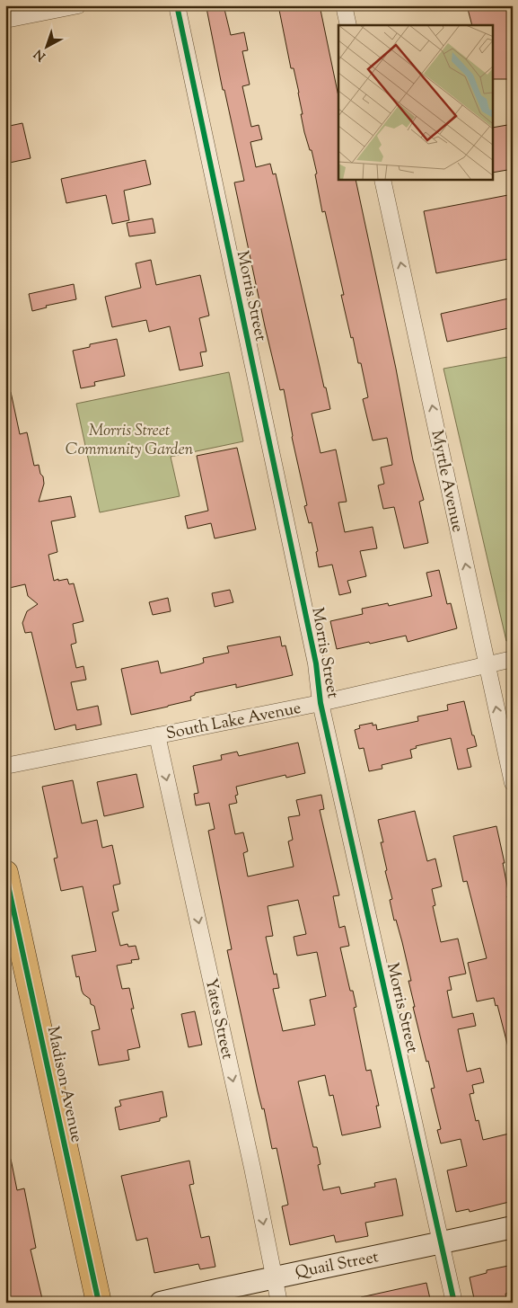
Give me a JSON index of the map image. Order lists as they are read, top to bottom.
{
  "streets": {
    "main road": ["Madison Avenue"],
    "street": [
      "Morris Street",
      "Myrtle Avenue",
      "South Lake Avenue",
      "Yates Street",
      "Quail Street"
    ]
  },
  "crossings": [
    ["Morris Street", "South Lake Avenue"],
    ["Morris Street", "Quail Street"],
    ["Myrtle Avenue", "South Lake Avenue"],
    ["South Lake Avenue", "Yates Street"],
    ["Yates Street", "Quail Street"]
  ],
  "one_way": ["Myrtle Avenue", "Yates Street"],
  "parks": ["Morris Street Community Garden"],
  "north": "bottom left"
}
